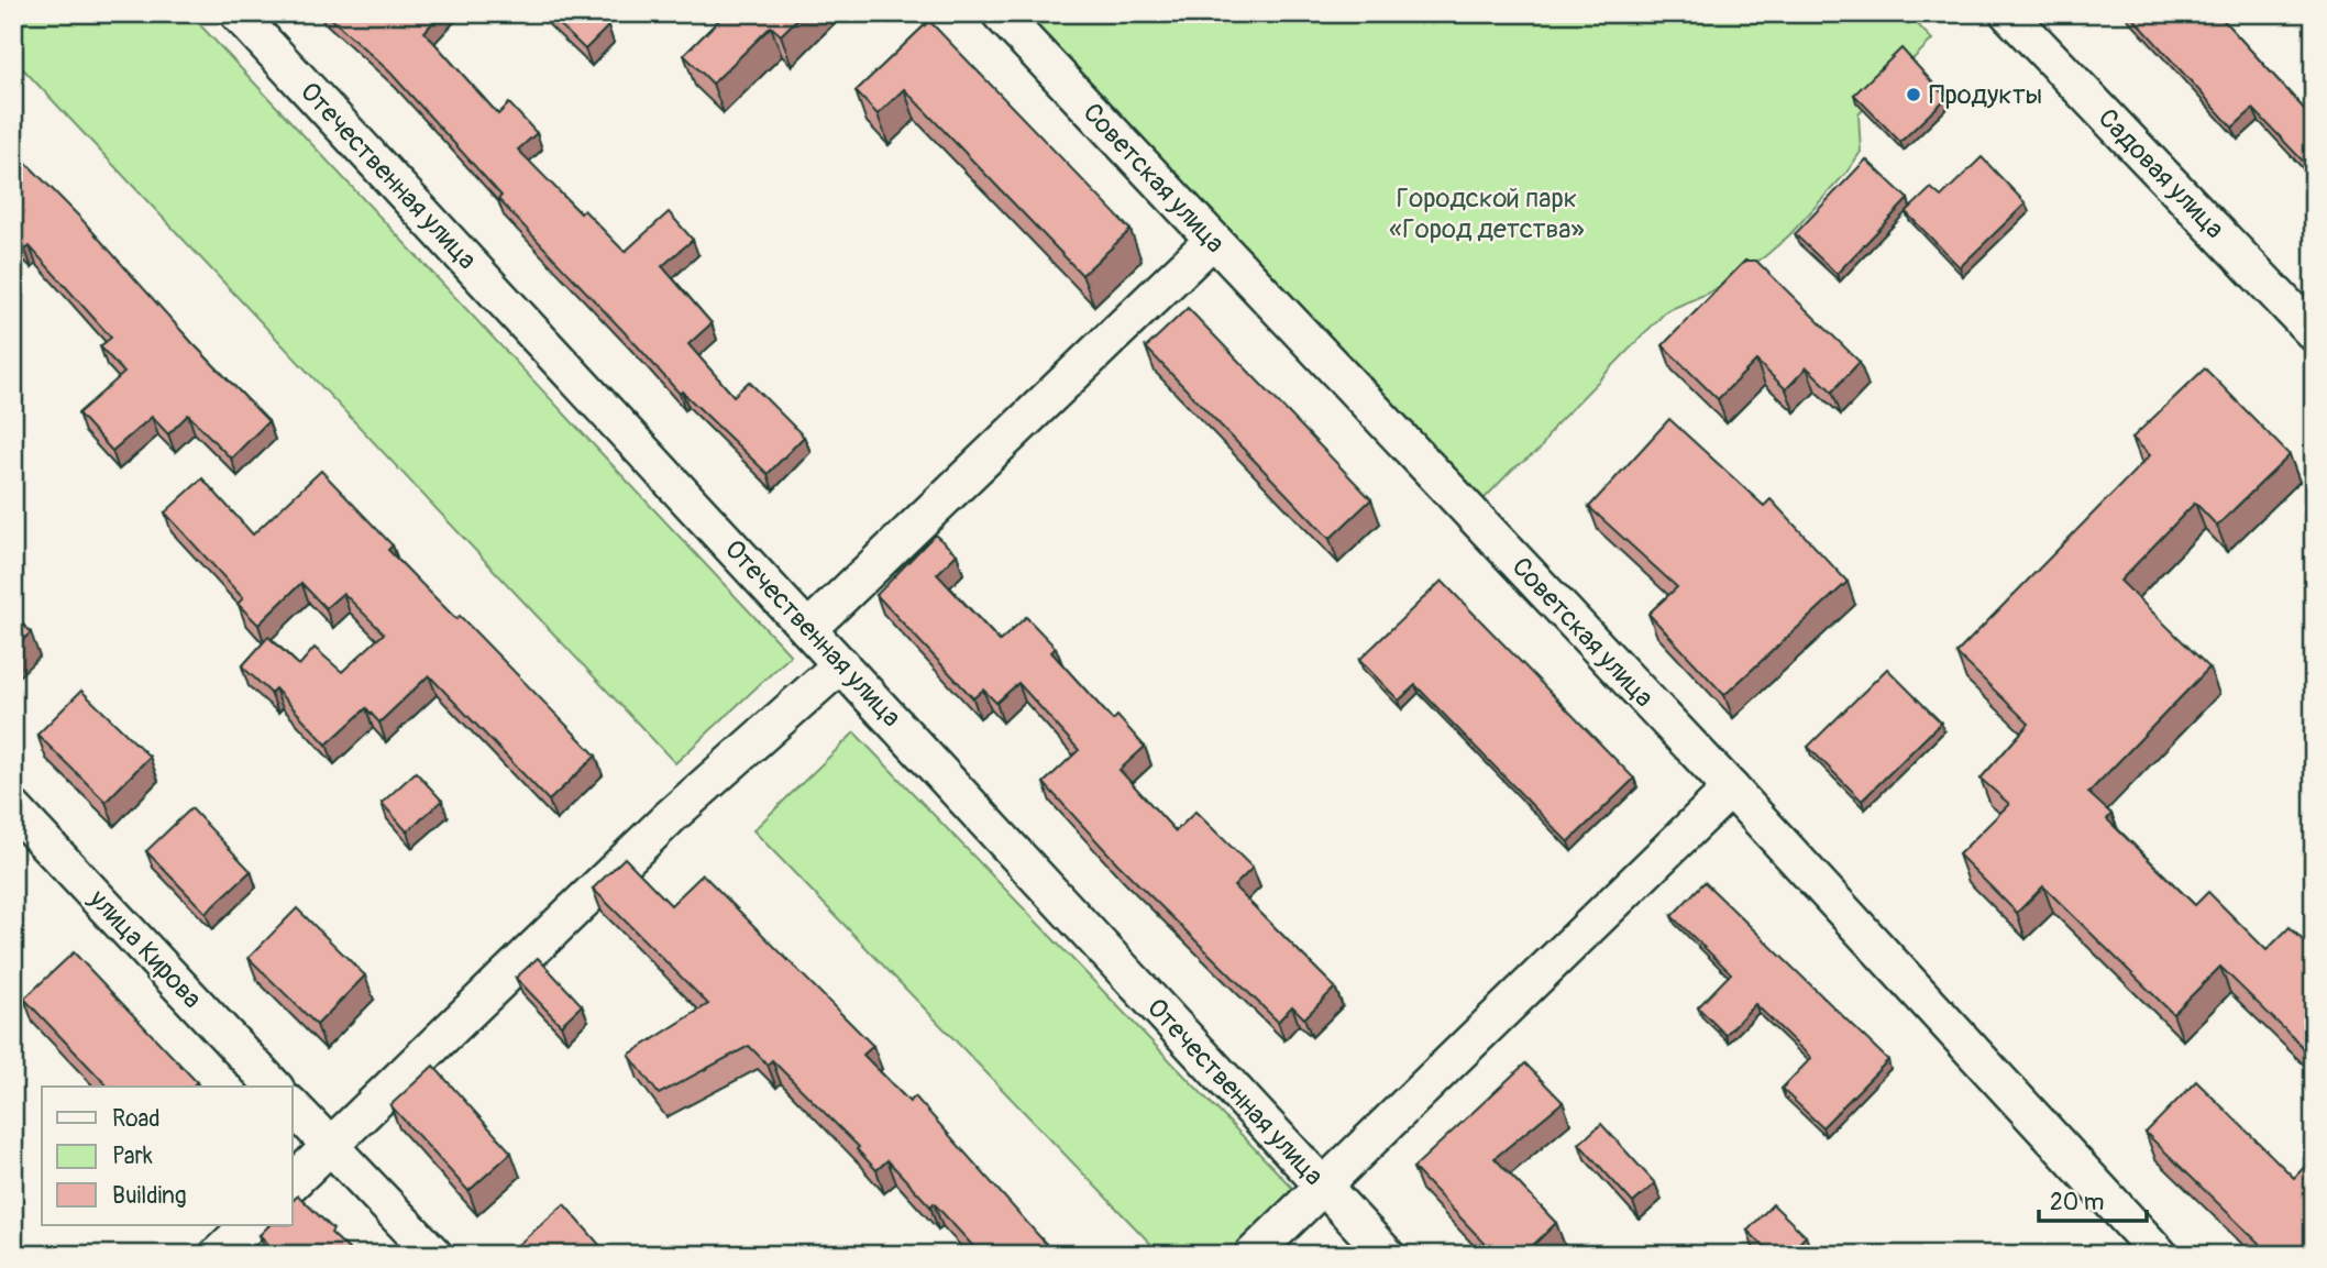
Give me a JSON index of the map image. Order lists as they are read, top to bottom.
{
  "streets": {
    "street": [
      "Садовая улица",
      "Отечественная улица",
      "Советская улица",
      "улица Кирова"
    ]
  },
  "parks": ["Городской парк «Город детства»"],
  "places": ["Продукты"],
  "legend": ["Road", "Park", "Building"],
  "scale_bar": "20 m"
}
